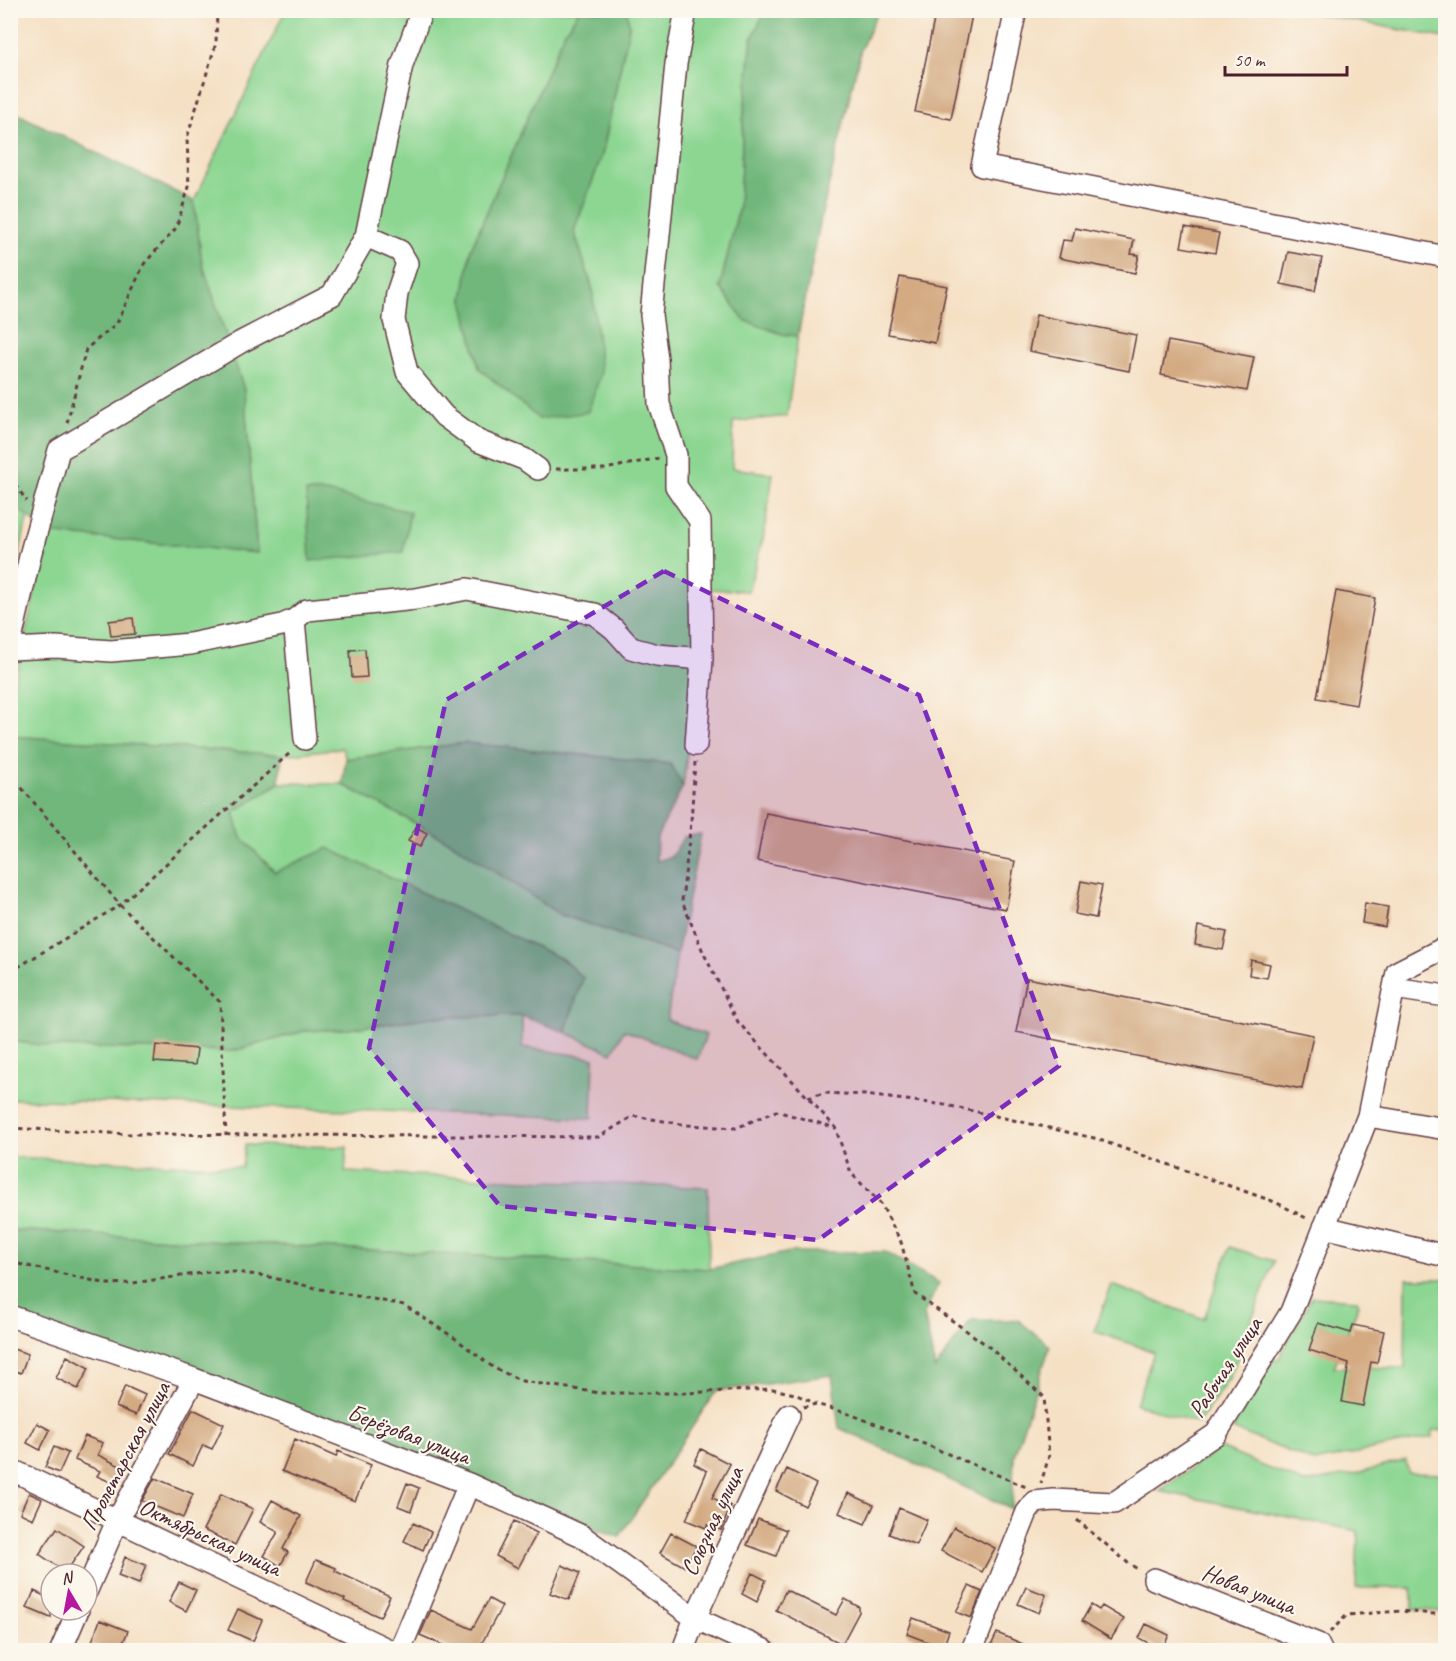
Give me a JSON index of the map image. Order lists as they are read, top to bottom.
{
  "streets": {
    "street": [
      "Рабочая улица",
      "Берёзовая улица",
      "Пролетарская улица",
      "Союзная улица",
      "Октябрьская улица",
      "Новая улица"
    ]
  },
  "crossings": [
    ["Берёзовая улица", "Пролетарская улица"],
    ["Берёзовая улица", "Союзная улица"],
    ["Пролетарская улица", "Октябрьская улица"]
  ],
  "scale_bar": "50 m",
  "north": "top"
}
